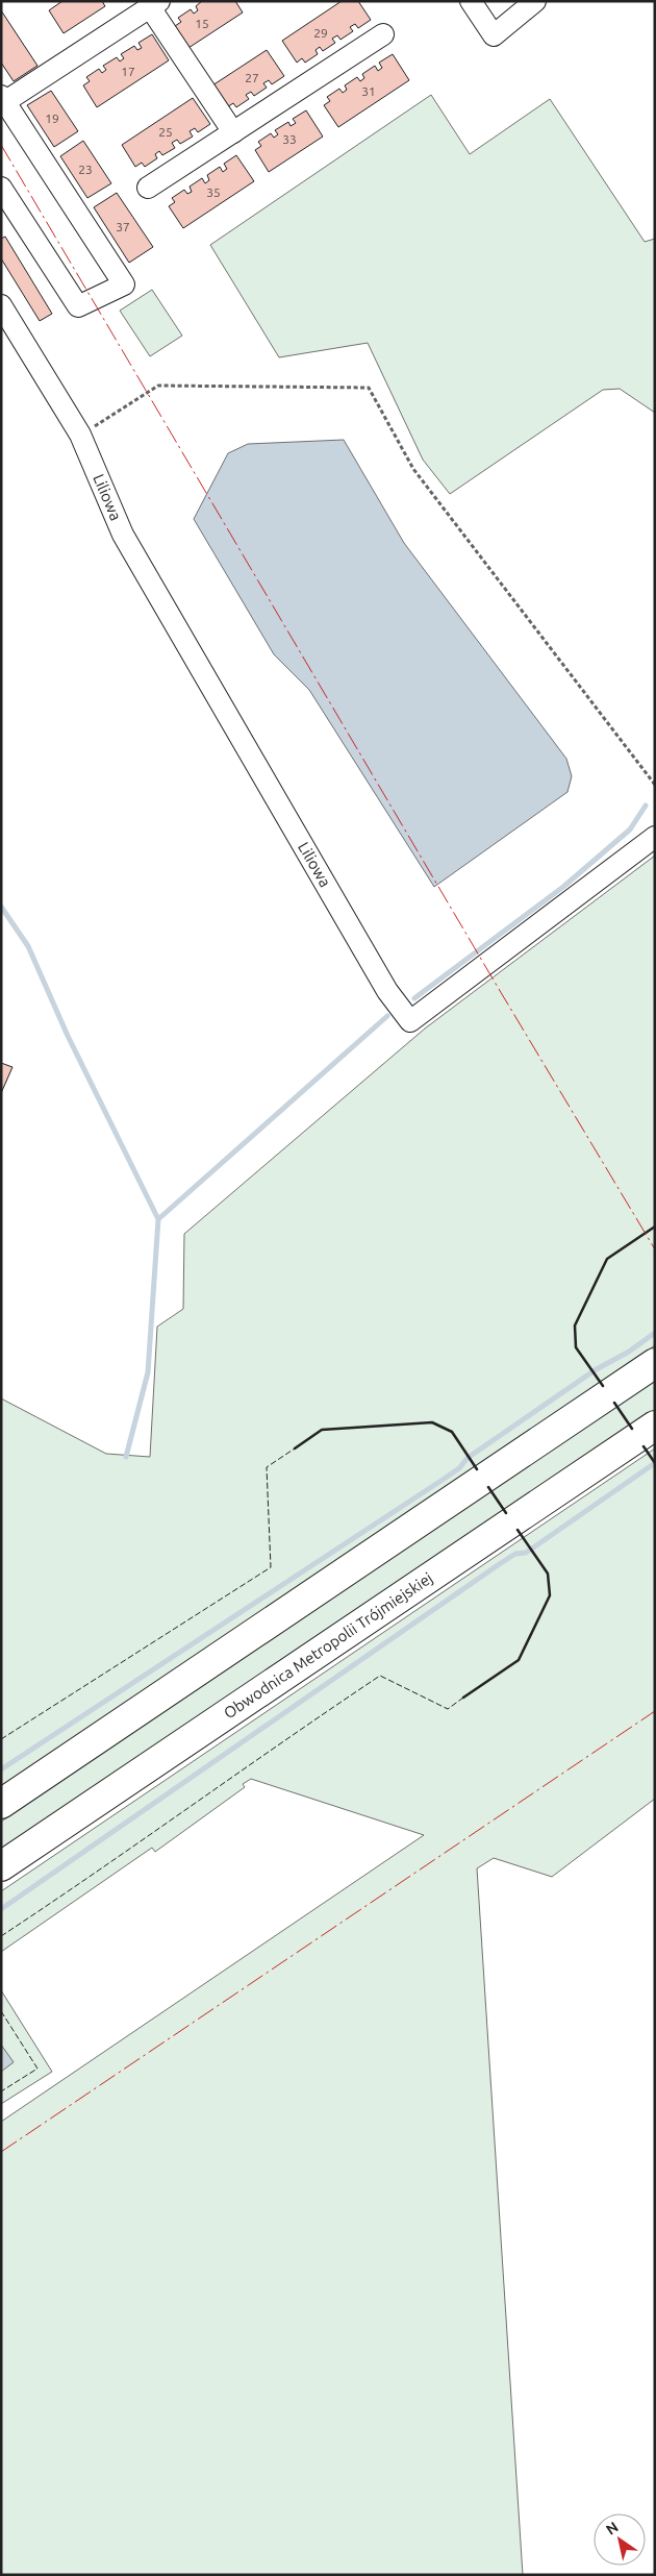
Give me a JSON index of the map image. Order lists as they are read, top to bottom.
{
  "streets": {
    "highway": ["Obwodnica Metropolii Trójmiejskiej"],
    "street": ["Liliowa"]
  },
  "house_numbers": [
    "15",
    "29",
    "17",
    "27",
    "31",
    "19",
    "25",
    "33",
    "23",
    "35",
    "37"
  ],
  "north": "top left"
}
